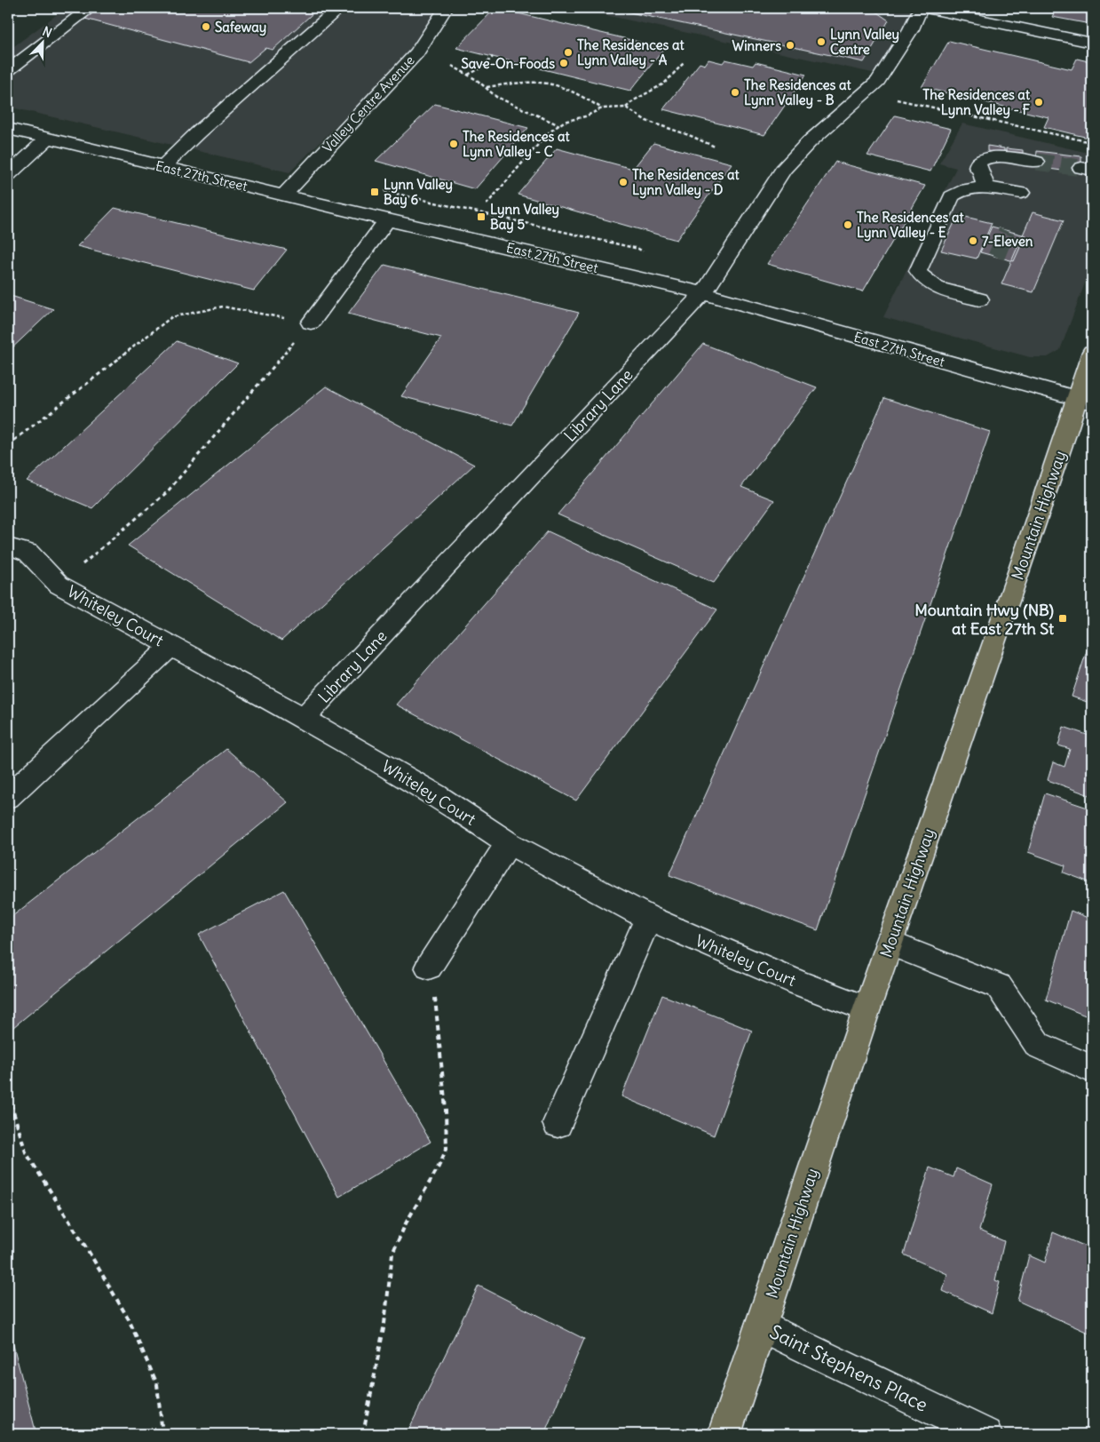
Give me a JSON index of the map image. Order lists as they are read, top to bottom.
{
  "streets": {
    "main road": ["Mountain Highway"],
    "street": [
      "Valley Centre Avenue",
      "East 27th Street",
      "Library Lane",
      "Whiteley Court",
      "Saint Stephens Place"
    ]
  },
  "crossings": [
    ["Valley Centre Avenue", "East 27th Street"],
    ["East 27th Street", "Library Lane"],
    ["East 27th Street", "Mountain Highway"],
    ["Library Lane", "Whiteley Court"],
    ["Mountain Highway", "Whiteley Court"],
    ["Mountain Highway", "Saint Stephens Place"]
  ],
  "places": {
    "other": [
      "Safeway",
      "Lynn Valley Centre",
      "Winners",
      "The Residences at Lynn Valley - A",
      "Save-On-Foods",
      "The Residences at Lynn Valley - B",
      "The Residences at Lynn Valley - F",
      "The Residences at Lynn Valley - C",
      "The Residences at Lynn Valley - D",
      "The Residences at Lynn Valley - E",
      "7-Eleven"
    ],
    "transit": ["Lynn Valley Bay 6", "Lynn Valley Bay 5", "Mountain Hwy (NB) at East 27th St"]
  },
  "north": "top right"
}
